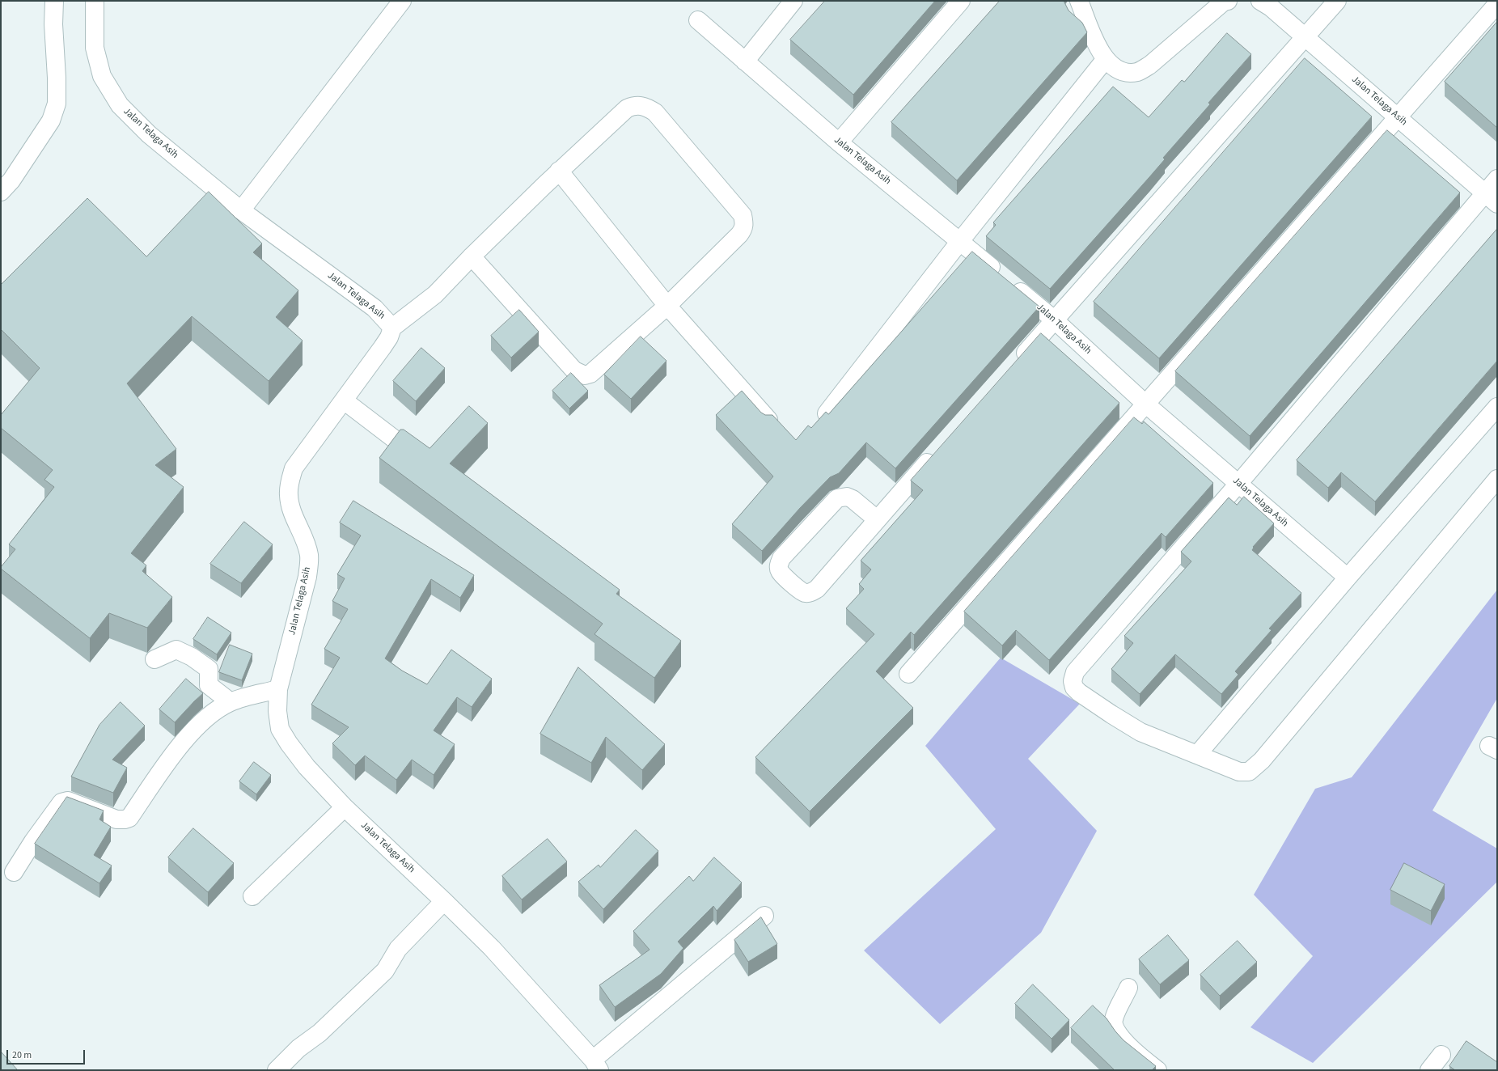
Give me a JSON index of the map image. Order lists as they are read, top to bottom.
{
  "streets": {
    "street": ["Jalan Telaga Asih"]
  },
  "scale_bar": "20 m"
}
